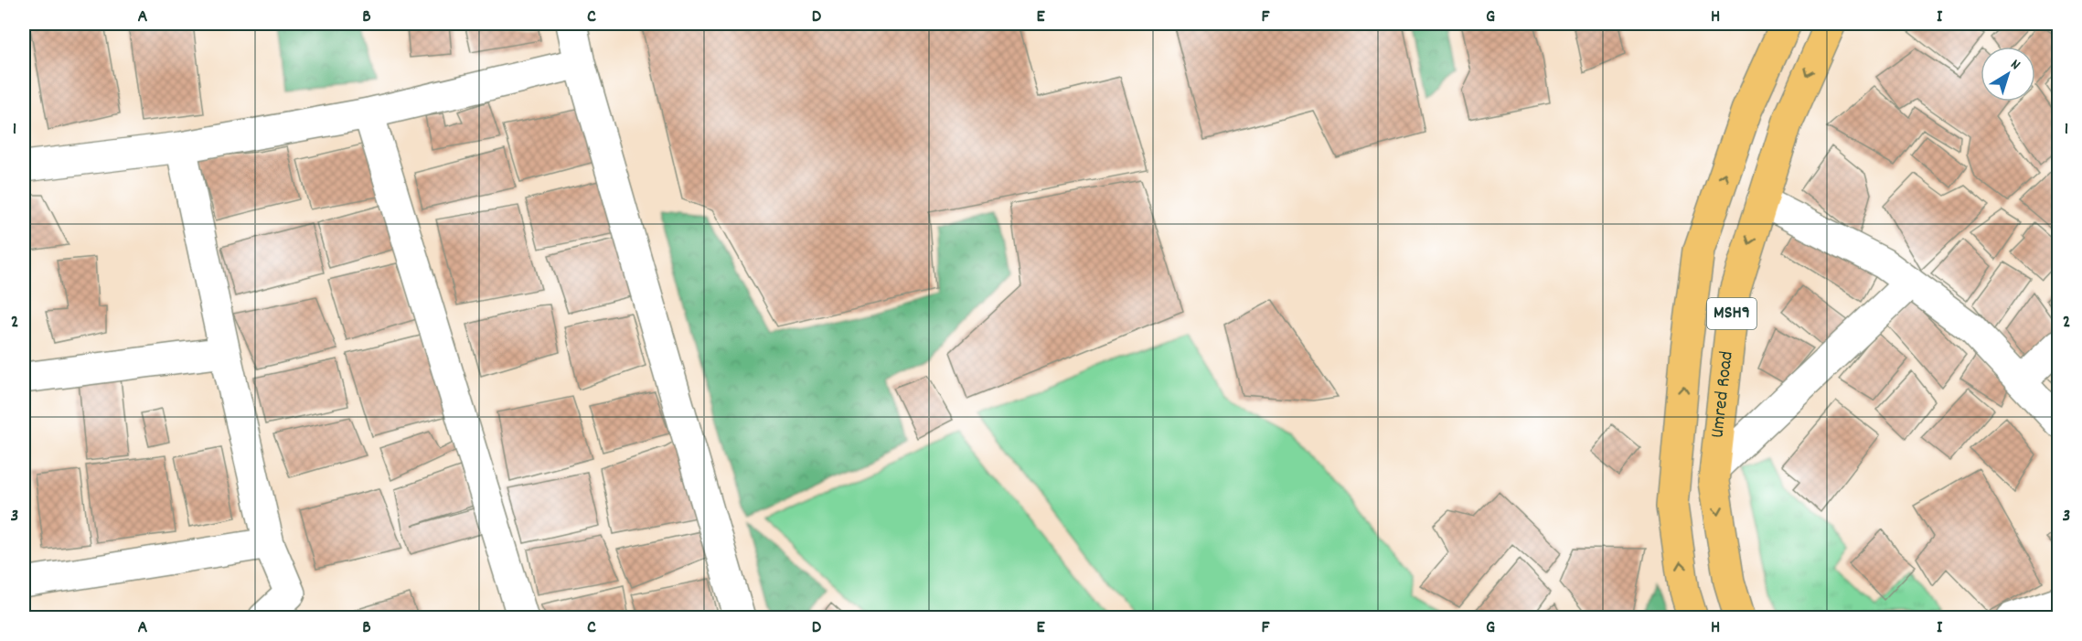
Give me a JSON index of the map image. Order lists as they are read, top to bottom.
{
  "streets": {
    "main road": ["MSH9", "Umred Road"]
  },
  "north": "top right",
  "grid": {
    "columns": [
      "A",
      "B",
      "C",
      "D",
      "E",
      "F",
      "G",
      "H",
      "I"
    ],
    "rows": ["1", "2", "3"]
  }
}
